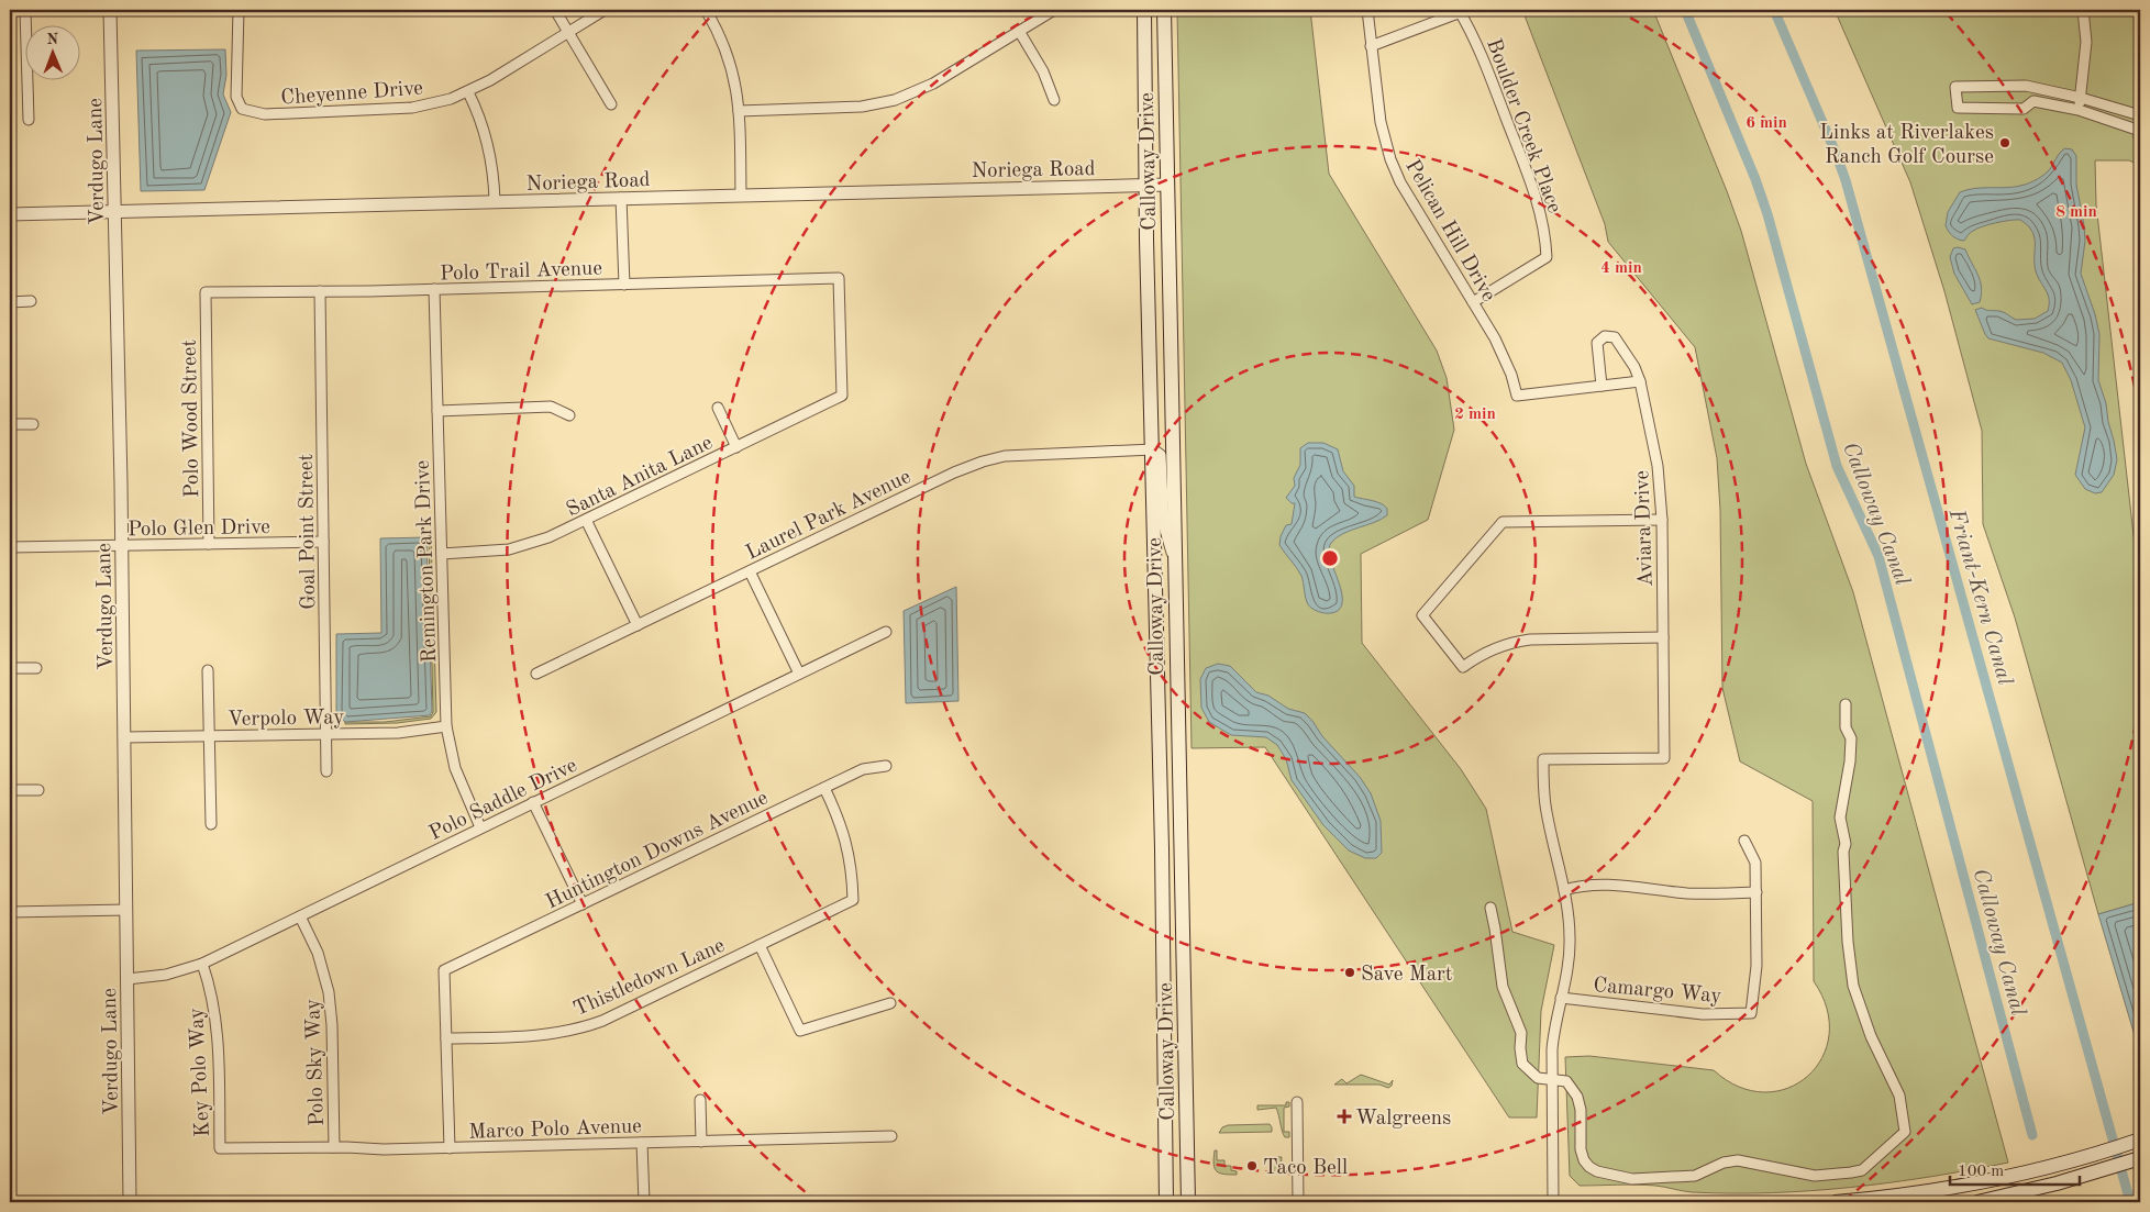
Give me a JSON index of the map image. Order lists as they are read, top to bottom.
{
  "streets": {
    "main road": ["Calloway Drive"],
    "street": [
      "Cheyenne Drive",
      "Boulder Creek Place",
      "Verdugo Lane",
      "Noriega Road",
      "Pelican Hill Drive",
      "Polo Trail Avenue",
      "Polo Wood Street",
      "Santa Anita Lane",
      "Laurel Park Avenue",
      "Polo Glen Drive",
      "Aviara Drive",
      "Goal Point Street",
      "Remington Park Drive",
      "Verpolo Way",
      "Polo Saddle Drive",
      "Huntington Downs Avenue",
      "Thistledown Lane",
      "Camargo Way",
      "Polo Sky Way",
      "Key Polo Way",
      "Marco Polo Avenue"
    ]
  },
  "crossings": [
    ["Boulder Creek Place", "Pelican Hill Drive"],
    ["Verdugo Lane", "Noriega Road"],
    ["Verdugo Lane", "Polo Glen Drive"],
    ["Verdugo Lane", "Verpolo Way"],
    ["Verdugo Lane", "Polo Saddle Drive"],
    ["Calloway Drive", "Noriega Road"],
    ["Calloway Drive", "Laurel Park Avenue"],
    ["Pelican Hill Drive", "Aviara Drive"],
    ["Polo Trail Avenue", "Polo Wood Street"],
    ["Polo Trail Avenue", "Santa Anita Lane"],
    ["Polo Trail Avenue", "Goal Point Street"],
    ["Polo Trail Avenue", "Remington Park Drive"],
    ["Polo Wood Street", "Polo Glen Drive"],
    ["Santa Anita Lane", "Remington Park Drive"],
    ["Polo Glen Drive", "Goal Point Street"],
    ["Goal Point Street", "Verpolo Way"],
    ["Remington Park Drive", "Verpolo Way"],
    ["Remington Park Drive", "Polo Saddle Drive"],
    ["Polo Saddle Drive", "Polo Sky Way"],
    ["Polo Saddle Drive", "Key Polo Way"],
    ["Huntington Downs Avenue", "Thistledown Lane"],
    ["Polo Sky Way", "Marco Polo Avenue"],
    ["Key Polo Way", "Marco Polo Avenue"]
  ],
  "water": ["Calloway Canal", "Friant-Kern Canal"],
  "places": {
    "other": ["Links at Riverlakes Ranch Golf Course", "Save Mart", "Taco Bell"],
    "health": ["Walgreens"]
  },
  "scale_bar": "100 m",
  "north": "top",
  "rings": [
    "6 min",
    "8 min",
    "4 min",
    "2 min"
  ]
}
